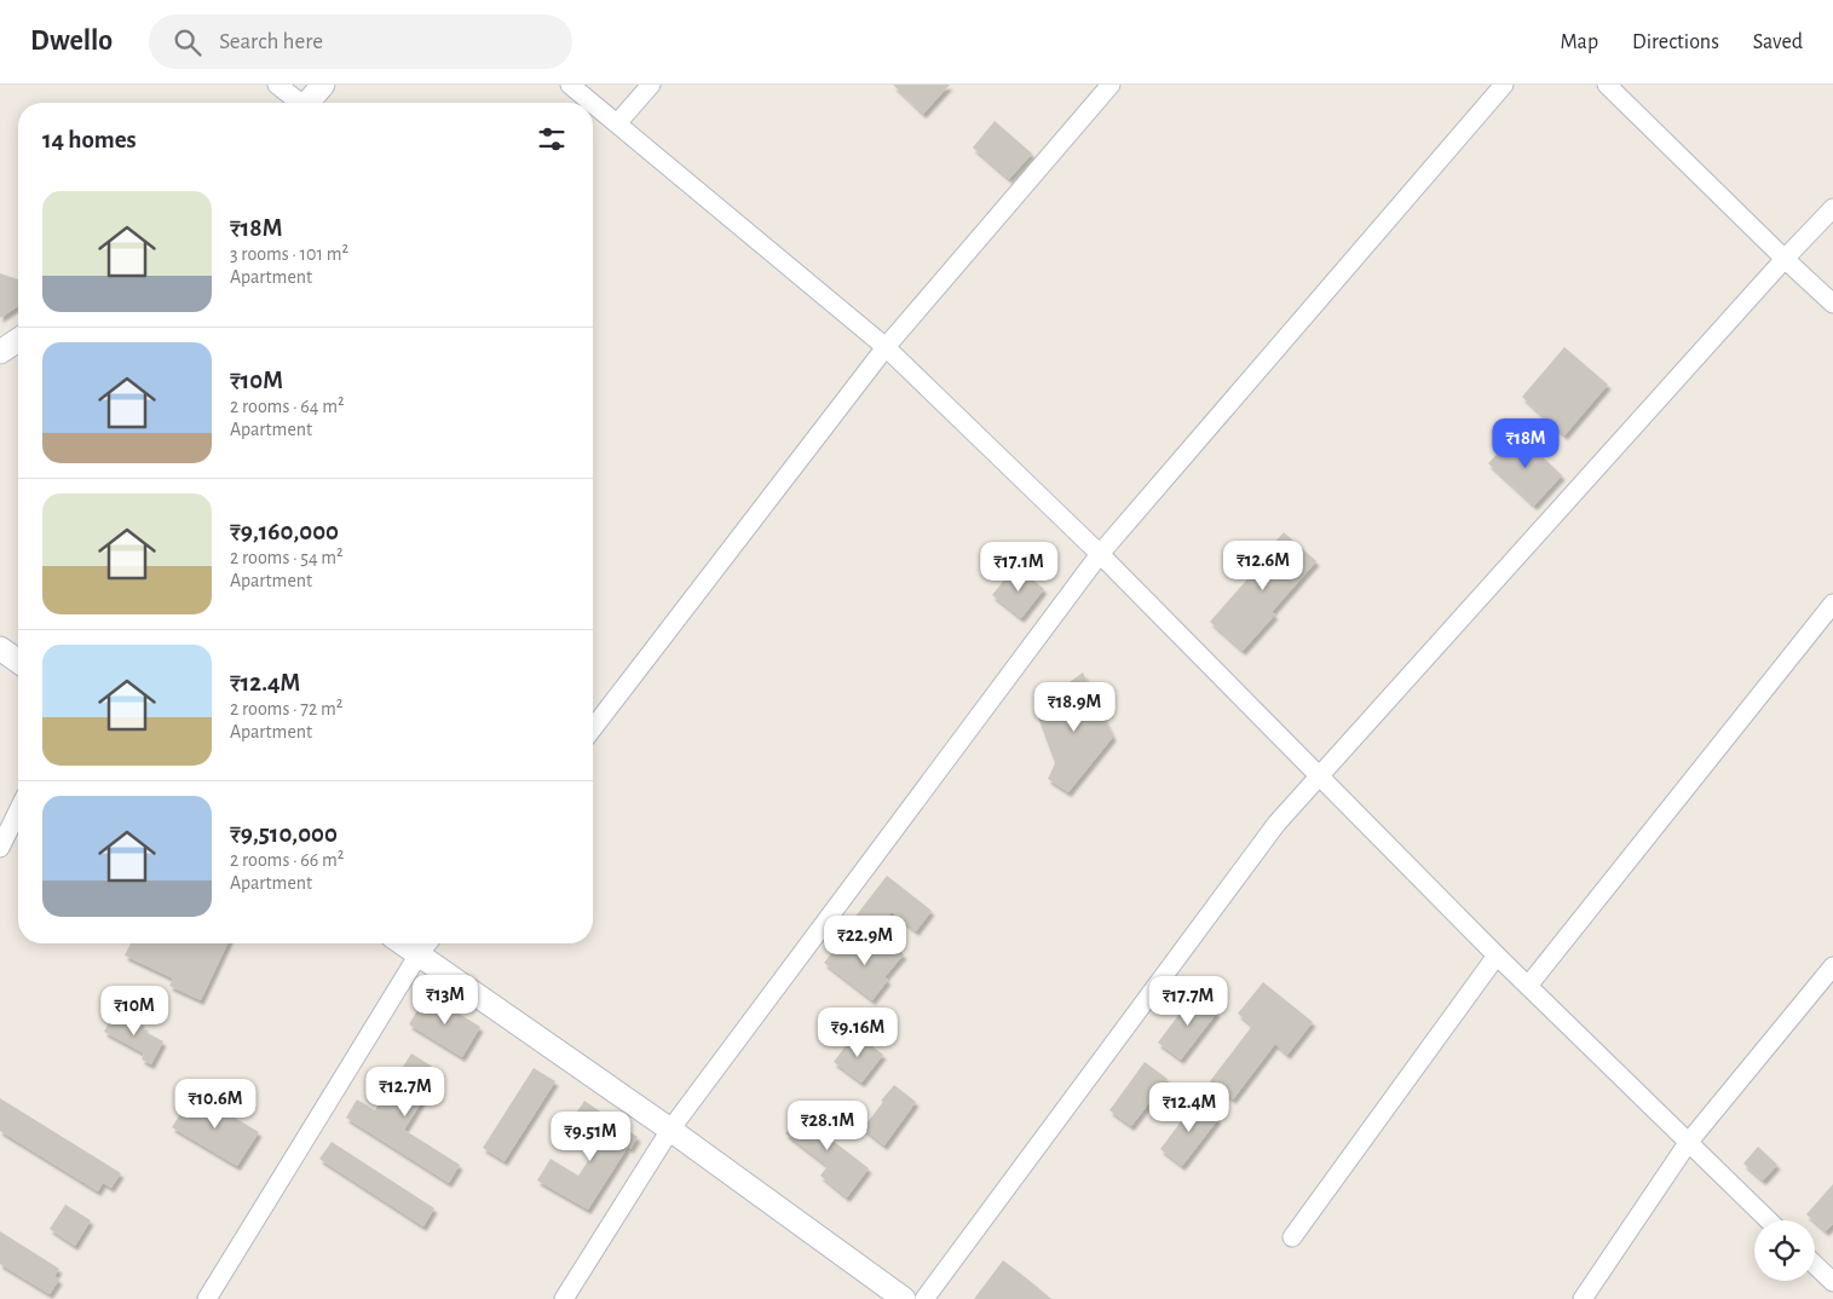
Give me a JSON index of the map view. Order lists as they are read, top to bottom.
{
  "page": {
    "header": "Dwello",
    "search": "Search here",
    "nav": ["Map", "Directions", "Saved"],
    "heading": "14 homes",
    "list": [
      {
        "name": "₹18M",
        "note": "3 rooms · 101 m² · Apartment"
      },
      {
        "name": "₹10M",
        "note": "2 rooms · 64 m² · Apartment"
      },
      {
        "name": "₹9,160,000",
        "note": "2 rooms · 54 m² · Apartment"
      },
      {
        "name": "₹12.4M",
        "note": "2 rooms · 72 m² · Apartment"
      },
      {
        "name": "₹9,510,000",
        "note": "2 rooms · 66 m² · Apartment"
      }
    ],
    "price": [
      "₹18M",
      "₹12.6M",
      "₹17.1M",
      "₹18.9M",
      "₹22.9M",
      "₹13M",
      "₹17.7M",
      "₹10M",
      "₹9.16M",
      "₹12.7M",
      "₹10.6M",
      "₹12.4M",
      "₹28.1M",
      "₹9.51M"
    ]
  }
}
